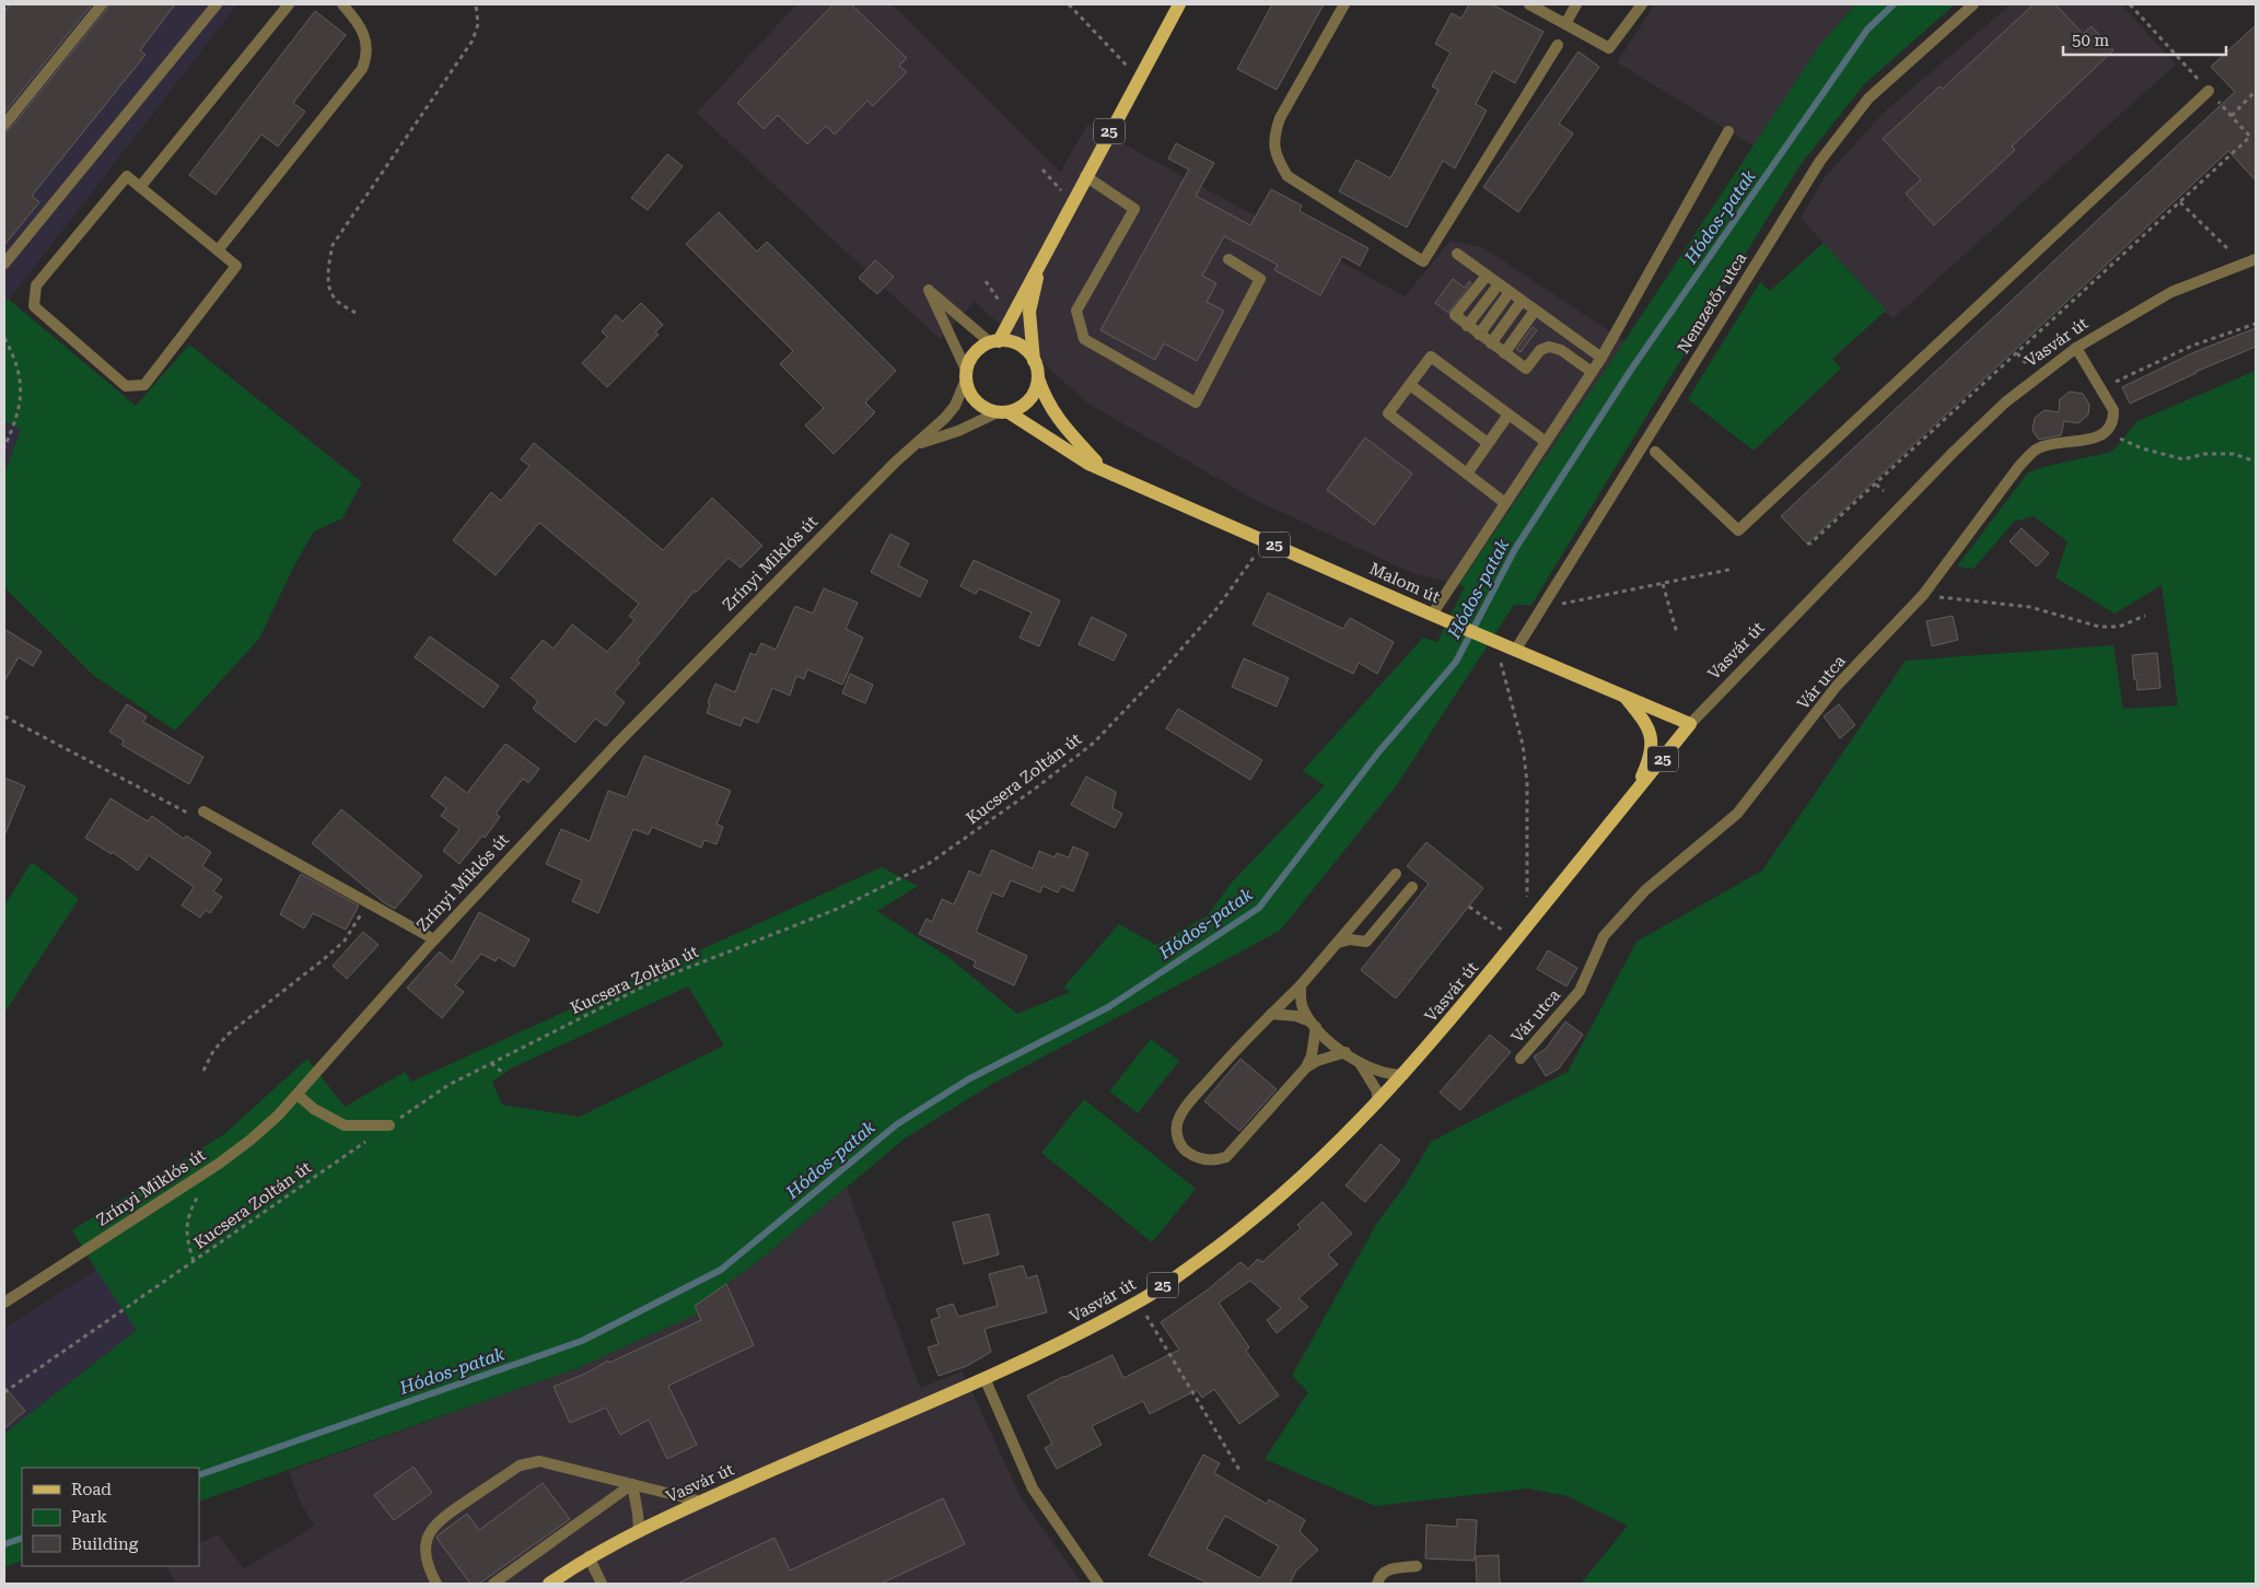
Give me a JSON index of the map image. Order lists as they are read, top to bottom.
{
  "streets": {
    "main road": ["25", "Vasvár út", "Malom út"],
    "street": ["Nemzetőr utca", "Zrínyi Miklós út", "Vár utca"],
    "path": ["Kucsera Zoltán út"]
  },
  "crossings": [
    ["25", "Vasvár út"],
    ["25", "Zrínyi Miklós út"],
    ["25", "Malom út"],
    ["Nemzetőr utca", "Malom út"],
    ["Vasvár út", "Malom út"],
    ["Zrínyi Miklós út", "Malom út"],
    ["Malom út", "Kucsera Zoltán út"]
  ],
  "water": ["Hódos-patak"],
  "legend": ["Road", "Park", "Building"],
  "scale_bar": "50 m"
}
